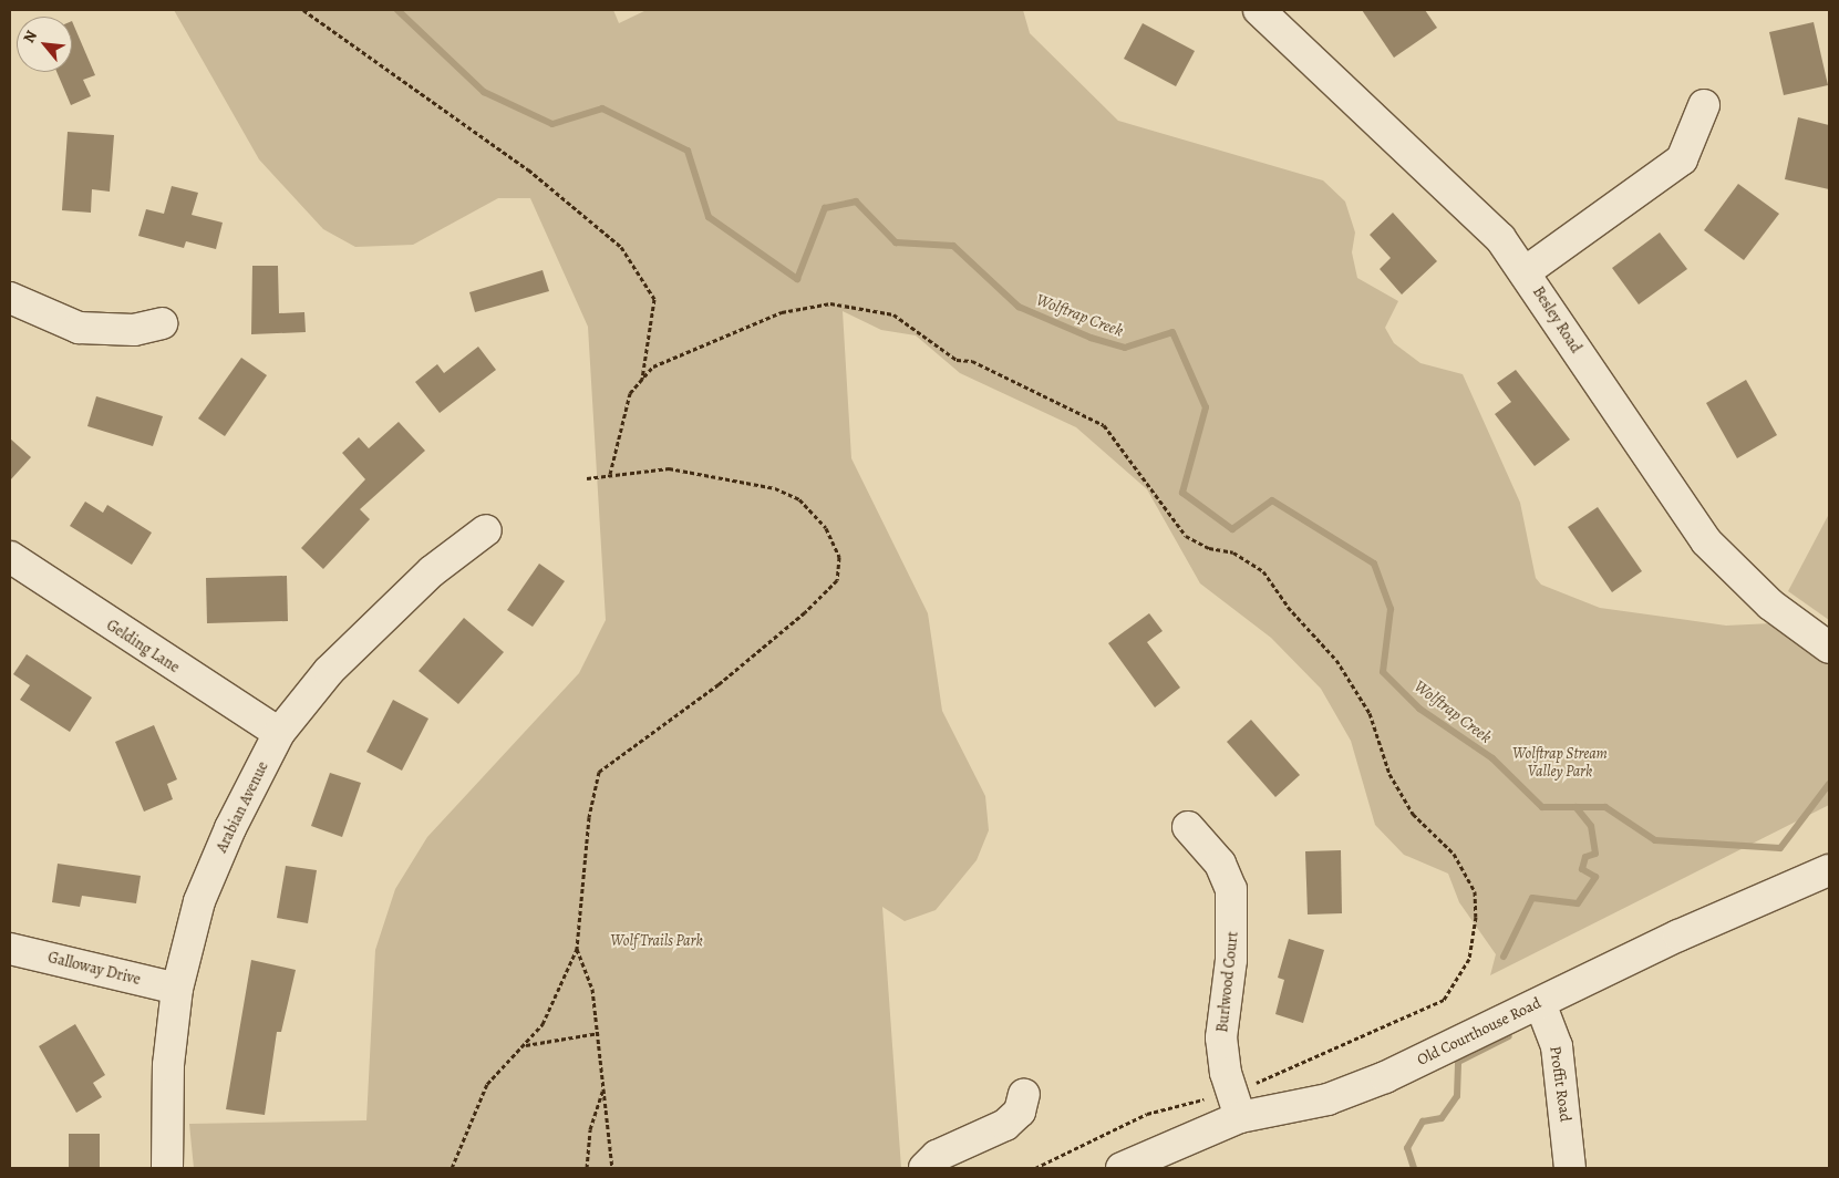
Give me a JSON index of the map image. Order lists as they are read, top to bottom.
{
  "streets": {
    "street": [
      "Besley Road",
      "Gelding Lane",
      "Arabian Avenue",
      "Galloway Drive",
      "Burlwood Court",
      "Old Courthouse Road",
      "Proffit Road"
    ]
  },
  "crossings": [
    ["Gelding Lane", "Arabian Avenue"],
    ["Arabian Avenue", "Galloway Drive"],
    ["Burlwood Court", "Old Courthouse Road"],
    ["Old Courthouse Road", "Proffit Road"]
  ],
  "water": ["Wolftrap Creek"],
  "parks": ["Wolftrap Stream Valley Park", "Wolf Trails Park"],
  "north": "top left"
}
